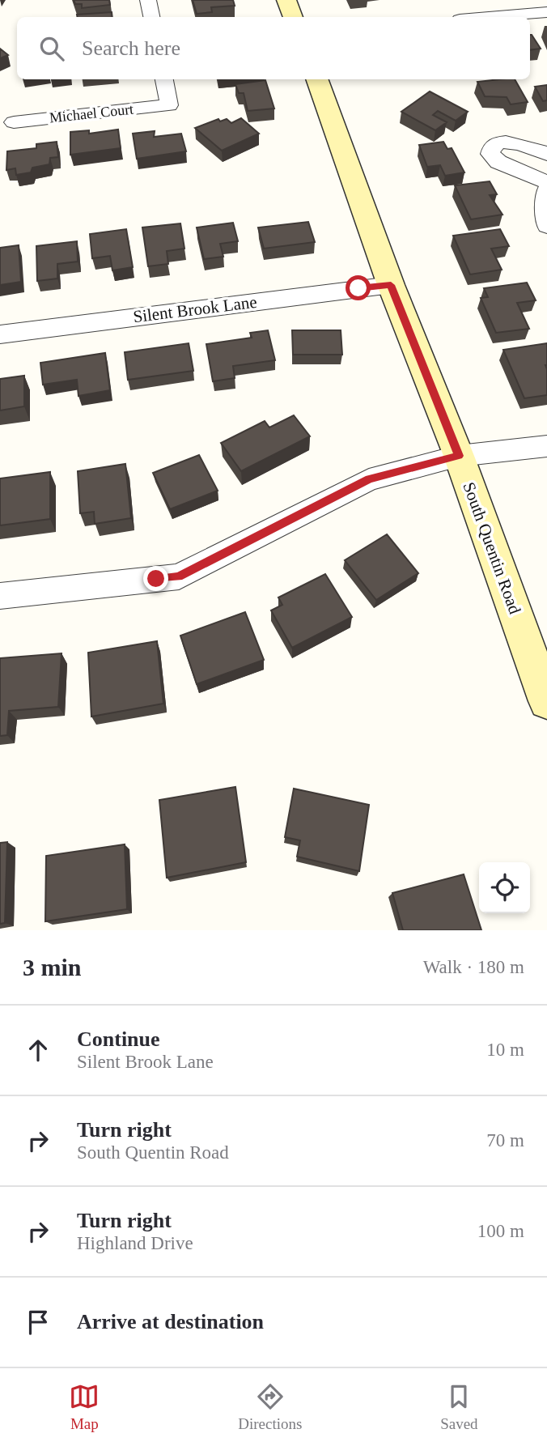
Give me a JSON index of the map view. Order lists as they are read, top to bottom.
{
  "streets": {
    "main road": ["South Quentin Road"],
    "street": ["Michael Court", "Silent Brook Lane"]
  },
  "crossings": [
    ["Silent Brook Lane", "South Quentin Road"]
  ],
  "page": {
    "search": "Search here",
    "heading": ["3 min", "Walk · 180 m"],
    "list": [
      ["Continue", "Silent Brook Lane", "10 m"],
      ["Turn right", "South Quentin Road", "70 m"],
      ["Turn right", "Highland Drive", "100 m"],
      "Arrive at destination"
    ],
    "nav": ["Map", "Directions", "Saved"]
  }
}
